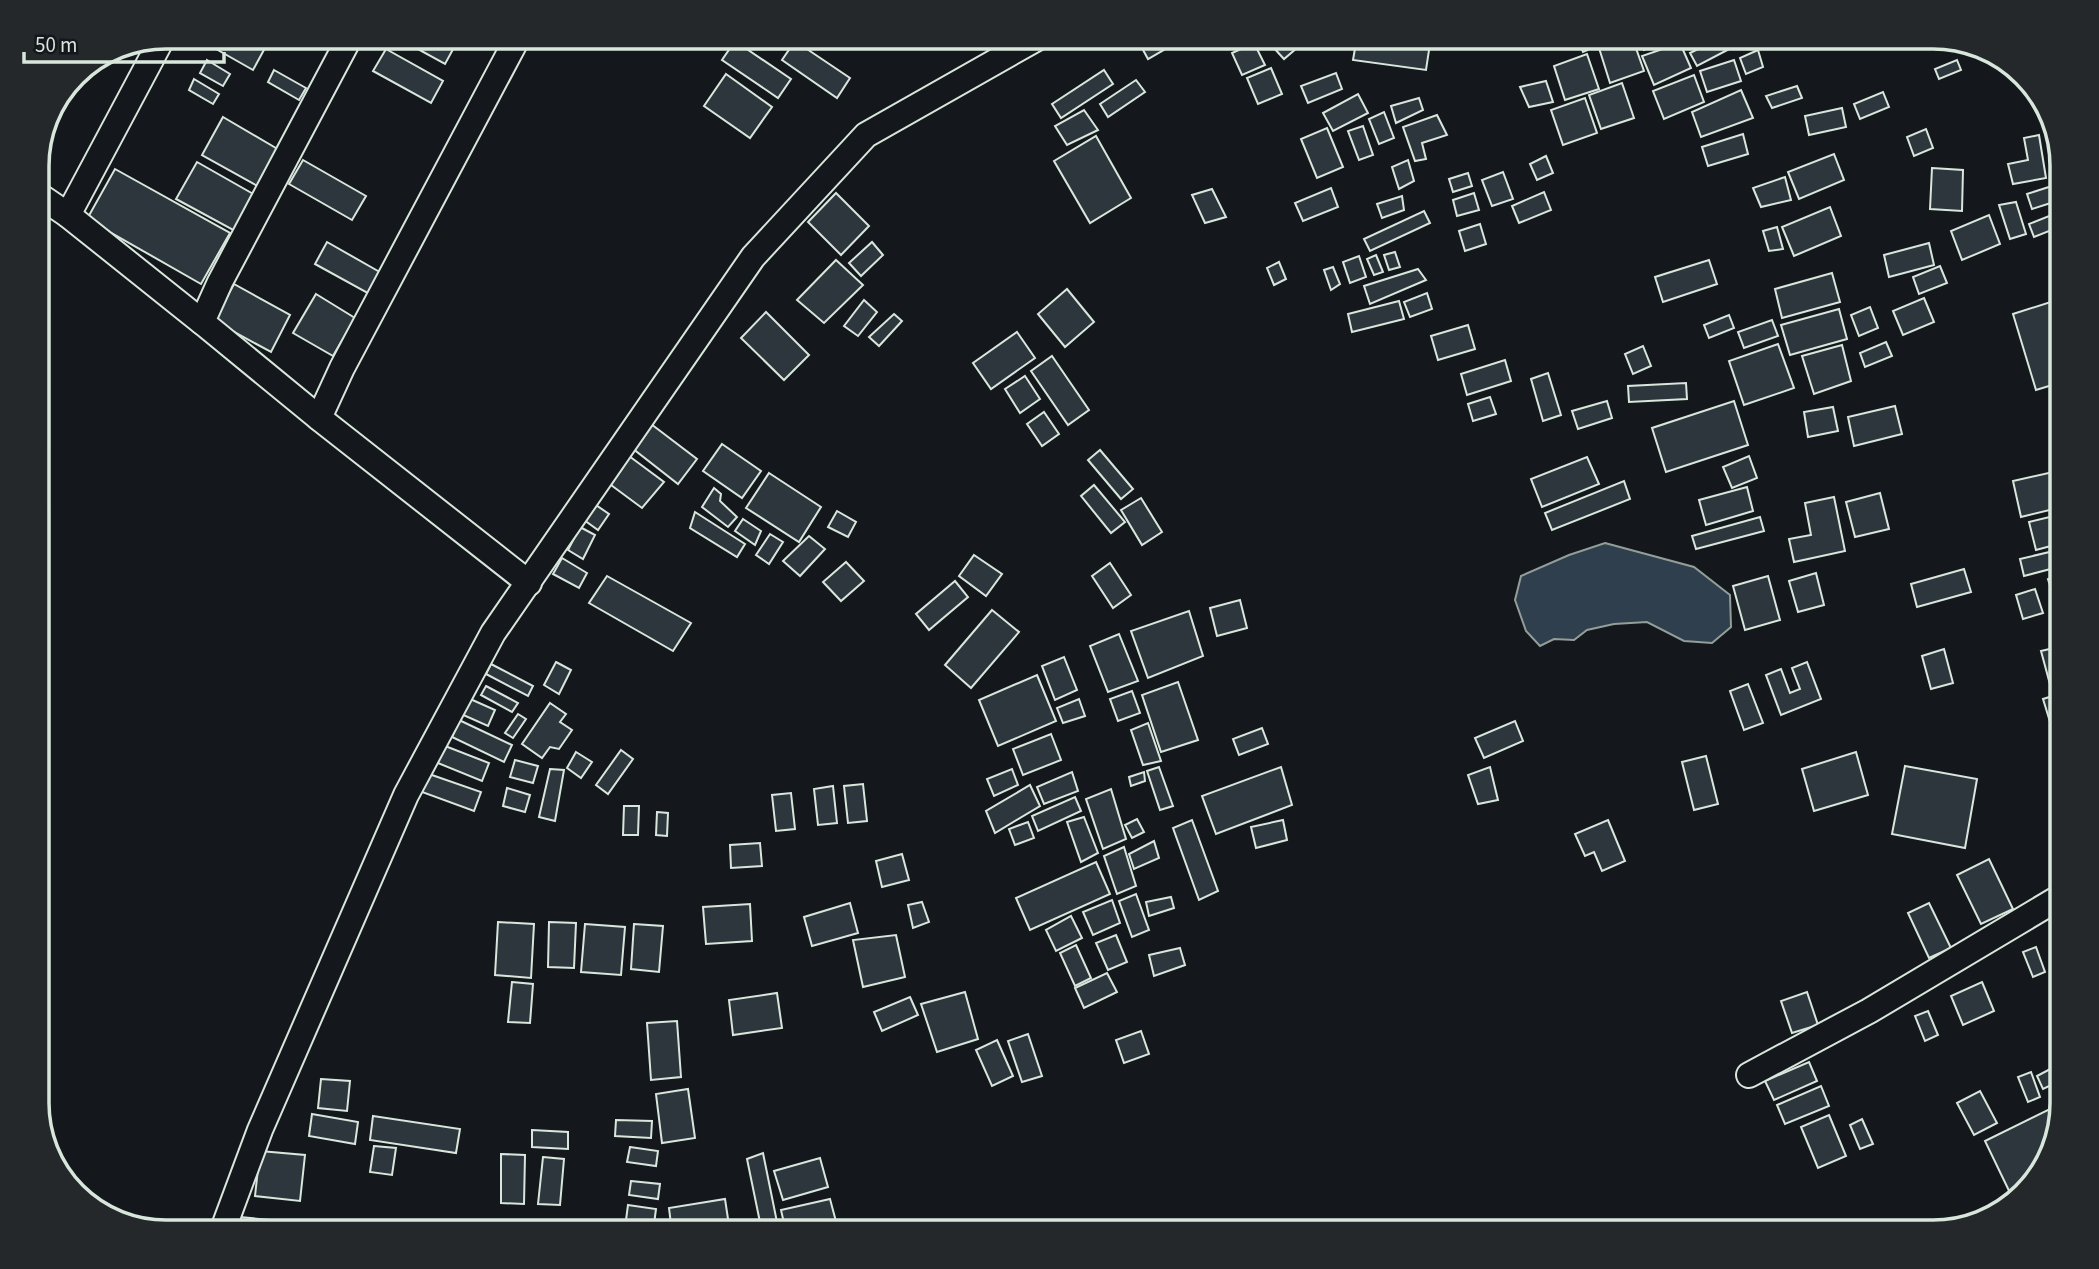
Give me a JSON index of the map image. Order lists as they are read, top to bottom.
{
  "scale_bar": "50 m"
}
